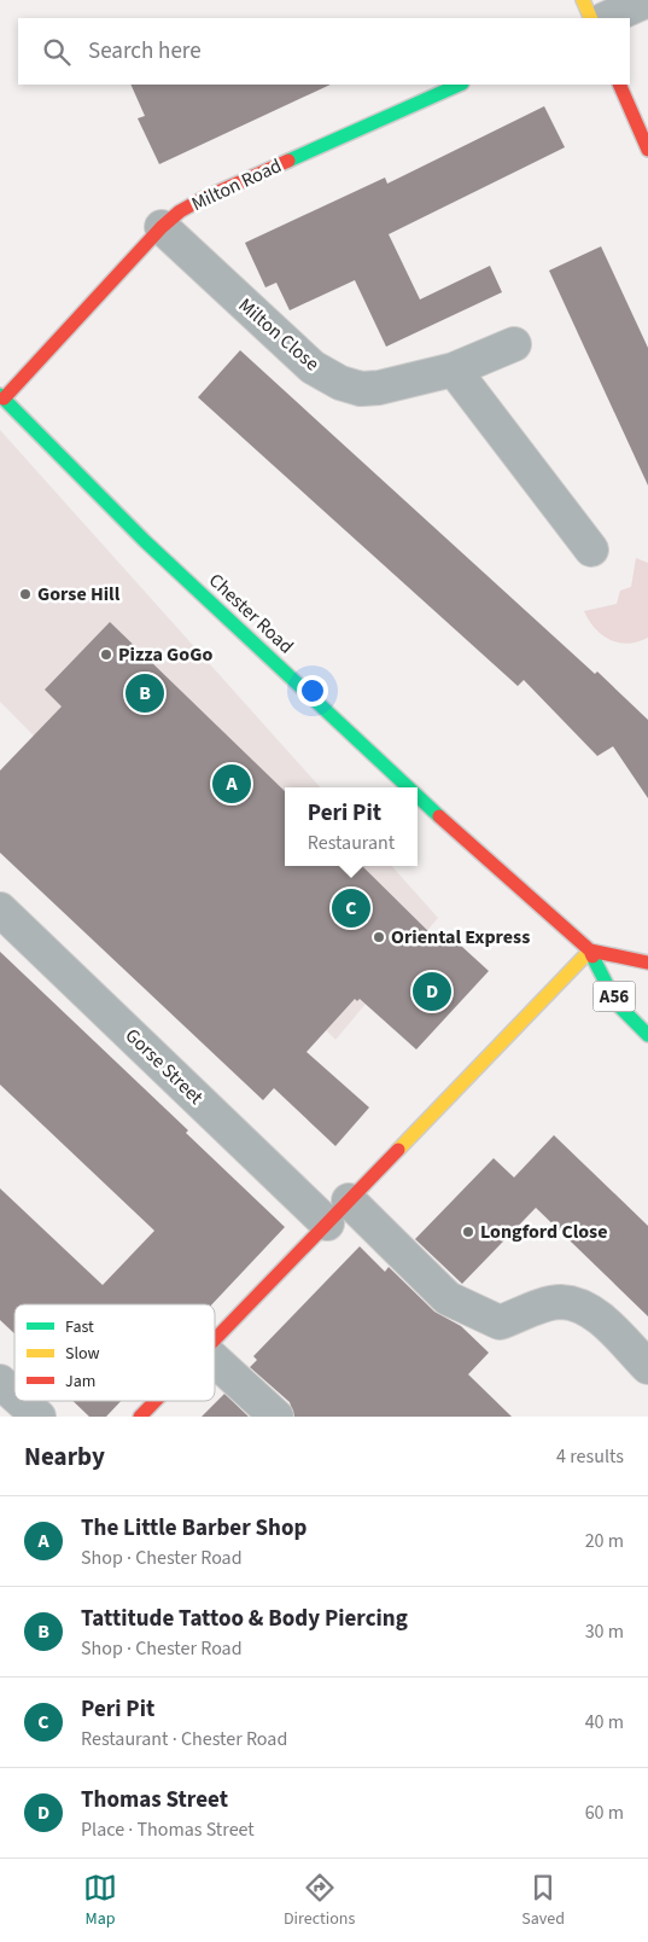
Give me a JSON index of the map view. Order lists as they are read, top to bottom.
{
  "streets": {
    "main road": ["Milton Road", "Chester Road", "A56"],
    "street": ["Milton Close", "Gorse Street"]
  },
  "crossings": [
    ["Milton Road", "Milton Close"],
    ["Milton Road", "Chester Road"]
  ],
  "places": [
    "Gorse Hill",
    "Pizza GoGo",
    "Oriental Express",
    "Longford Close"
  ],
  "legend": ["Fast", "Slow", "Jam"],
  "page": {
    "search": "Search here",
    "pins": [
      "B",
      "A",
      "C",
      "D"
    ],
    "popup": ["Peri Pit", "Restaurant"],
    "heading": ["Nearby", "4 results"],
    "list": [
      {
        "mark": "A",
        "name": "The Little Barber Shop",
        "note": "Shop · Chester Road",
        "value": "20 m"
      },
      {
        "mark": "B",
        "name": "Tattitude Tattoo & Body Piercing",
        "note": "Shop · Chester Road",
        "value": "30 m"
      },
      {
        "mark": "C",
        "name": "Peri Pit",
        "note": "Restaurant · Chester Road",
        "value": "40 m"
      },
      {
        "mark": "D",
        "name": "Thomas Street",
        "note": "Place · Thomas Street",
        "value": "60 m"
      }
    ],
    "nav": ["Map", "Directions", "Saved"]
  }
}
